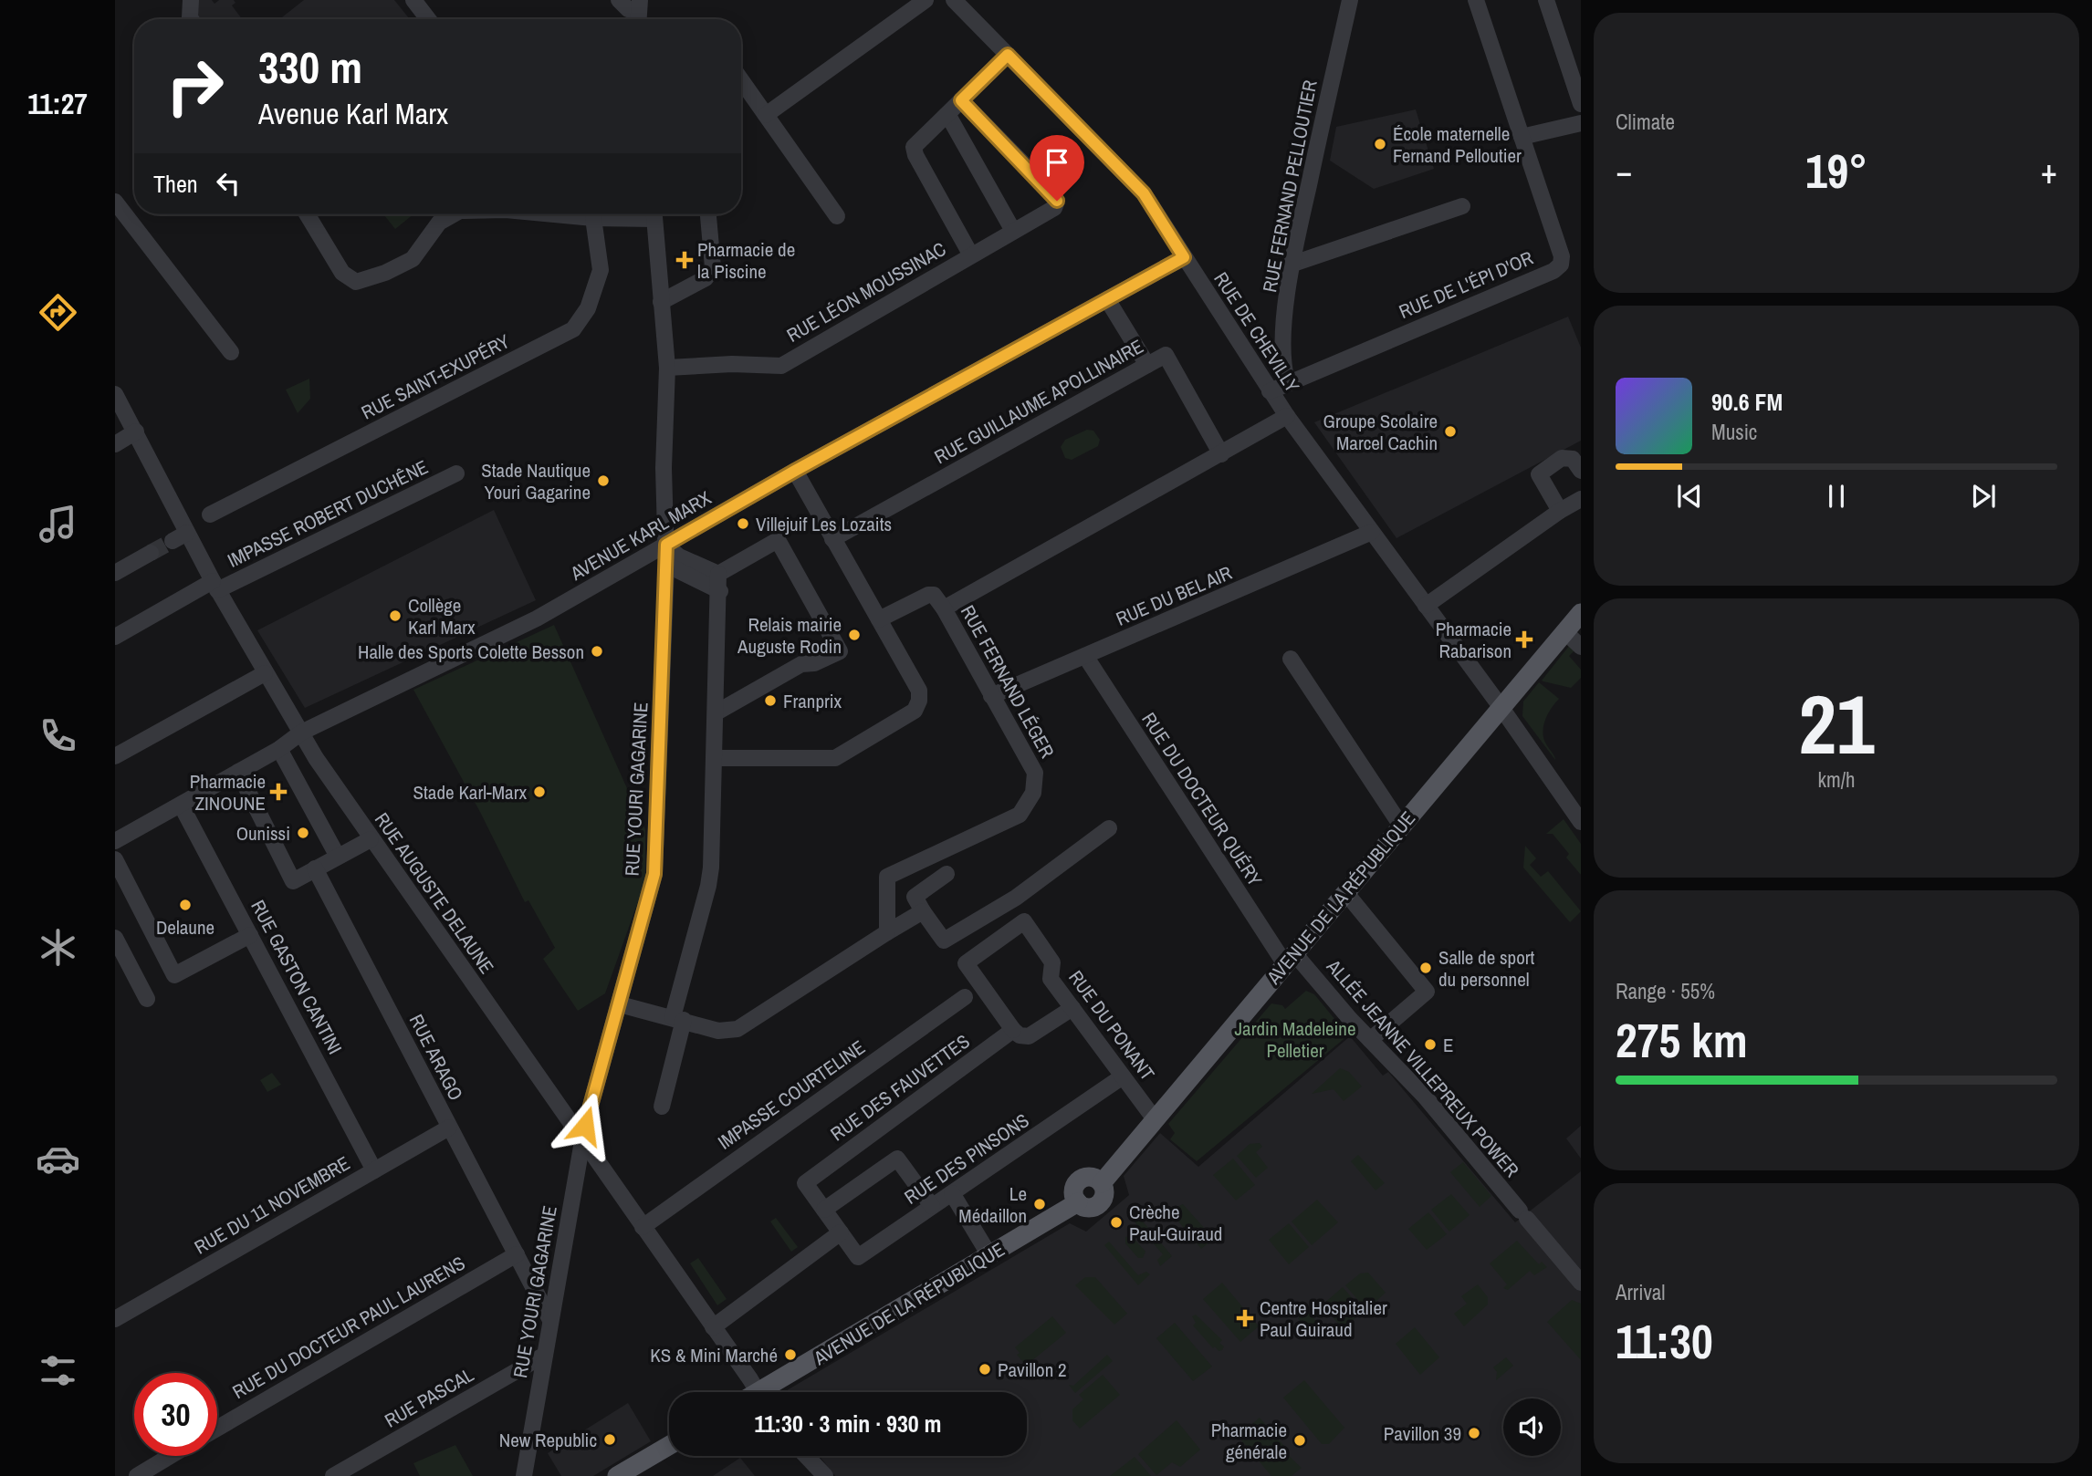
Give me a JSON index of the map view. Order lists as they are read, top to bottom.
{
  "streets": {
    "main road": ["AVENUE DE LA RÉPUBLIQUE"],
    "street": [
      "RUE FERNAND PELLOUTIER",
      "RUE DE L'ÉPI D'OR",
      "RUE LÉON MOUSSINAC",
      "RUE DE CHEVILLY",
      "RUE SAINT-EXUPÉRY",
      "RUE GUILLAUME APOLLINAIRE",
      "IMPASSE ROBERT DUCHÊNE",
      "AVENUE KARL MARX",
      "RUE DU BEL AIR",
      "RUE FERNAND LÉGER",
      "RUE YOURI GAGARINE",
      "RUE DU DOCTEUR QUÉRY",
      "RUE AUGUSTE DELAUNE",
      "RUE GASTON CANTINI",
      "RUE DU PONANT",
      "RUE ARAGO",
      "ALLÉE JEANNE VILLEPREUX POWER",
      "RUE DES FAUVETTES",
      "IMPASSE COURTELINE",
      "RUE DES PINSONS",
      "RUE DU 11 NOVEMBRE",
      "RUE DU DOCTEUR PAUL LAURENS",
      "RUE PASCAL"
    ]
  },
  "crossings": [
    ["RUE FERNAND PELLOUTIER", "RUE DE L'ÉPI D'OR"],
    ["RUE DE L'ÉPI D'OR", "RUE DE CHEVILLY"],
    ["RUE LÉON MOUSSINAC", "RUE DE CHEVILLY"],
    ["RUE LÉON MOUSSINAC", "RUE YOURI GAGARINE"],
    ["RUE DE CHEVILLY", "AVENUE KARL MARX"],
    ["RUE DE CHEVILLY", "RUE DU BEL AIR"],
    ["RUE DE CHEVILLY", "RUE FERNAND LÉGER"],
    ["RUE DE CHEVILLY", "AVENUE DE LA RÉPUBLIQUE"],
    ["RUE GUILLAUME APOLLINAIRE", "RUE FERNAND LÉGER"],
    ["IMPASSE ROBERT DUCHÊNE", "RUE AUGUSTE DELAUNE"],
    ["AVENUE KARL MARX", "RUE YOURI GAGARINE"],
    ["AVENUE KARL MARX", "RUE AUGUSTE DELAUNE"],
    ["AVENUE KARL MARX", "RUE GASTON CANTINI"],
    ["RUE DU BEL AIR", "RUE FERNAND LÉGER"],
    ["RUE DU BEL AIR", "RUE DU DOCTEUR QUÉRY"],
    ["RUE YOURI GAGARINE", "RUE AUGUSTE DELAUNE"],
    ["RUE YOURI GAGARINE", "RUE ARAGO"],
    ["RUE YOURI GAGARINE", "RUE PASCAL"],
    ["RUE DU DOCTEUR QUÉRY", "AVENUE DE LA RÉPUBLIQUE"],
    ["RUE DU DOCTEUR QUÉRY", "ALLÉE JEANNE VILLEPREUX POWER"],
    ["RUE AUGUSTE DELAUNE", "IMPASSE COURTELINE"],
    ["AVENUE DE LA RÉPUBLIQUE", "RUE DU PONANT"],
    ["AVENUE DE LA RÉPUBLIQUE", "ALLÉE JEANNE VILLEPREUX POWER"],
    ["RUE GASTON CANTINI", "RUE DU 11 NOVEMBRE"],
    ["RUE DU PONANT", "RUE DES FAUVETTES"],
    ["RUE DU PONANT", "RUE DES PINSONS"],
    ["RUE ARAGO", "RUE DU 11 NOVEMBRE"],
    ["RUE ARAGO", "RUE DU DOCTEUR PAUL LAURENS"],
    ["RUE DES FAUVETTES", "RUE DES PINSONS"]
  ],
  "parks": ["Jardin Madeleine Pelletier"],
  "places": {
    "other": [
      "École maternelle Fernand Pelloutier",
      "Groupe Scolaire Marcel Cachin",
      "Stade Nautique Youri Gagarine",
      "Villejuif Les Lozaits",
      "Collège Karl Marx",
      "Relais mairie Auguste Rodin",
      "Halle des Sports Colette Besson",
      "Franprix",
      "Stade Karl-Marx",
      "Ounissi",
      "Delaune",
      "Salle de sport du personnel",
      "E",
      "Le Médaillon",
      "Crèche Paul-Guiraud",
      "KS & Mini Marché",
      "Pavillon 2",
      "Pavillon 39",
      "New Republic",
      "Pharmacie générale"
    ],
    "health": [
      "Pharmacie de la Piscine",
      "Pharmacie Rabarison",
      "Pharmacie ZINOUNE",
      "Centre Hospitalier Paul Guiraud"
    ]
  },
  "page": {
    "tabs": "11:27",
    "tile": [
      "Climate",
      ["21", "km/h"],
      ["Range · 55%", "275 km"],
      ["Arrival", "11:30"]
    ],
    "turn": ["330 m", "Avenue Karl Marx"],
    "heat": ["−", "19°", "+"],
    "then": "Then",
    "song": ["90.6 FM", "Music"],
    "limit": "30",
    "trip": "11:30 · 3 min · 930 m"
  }
}
